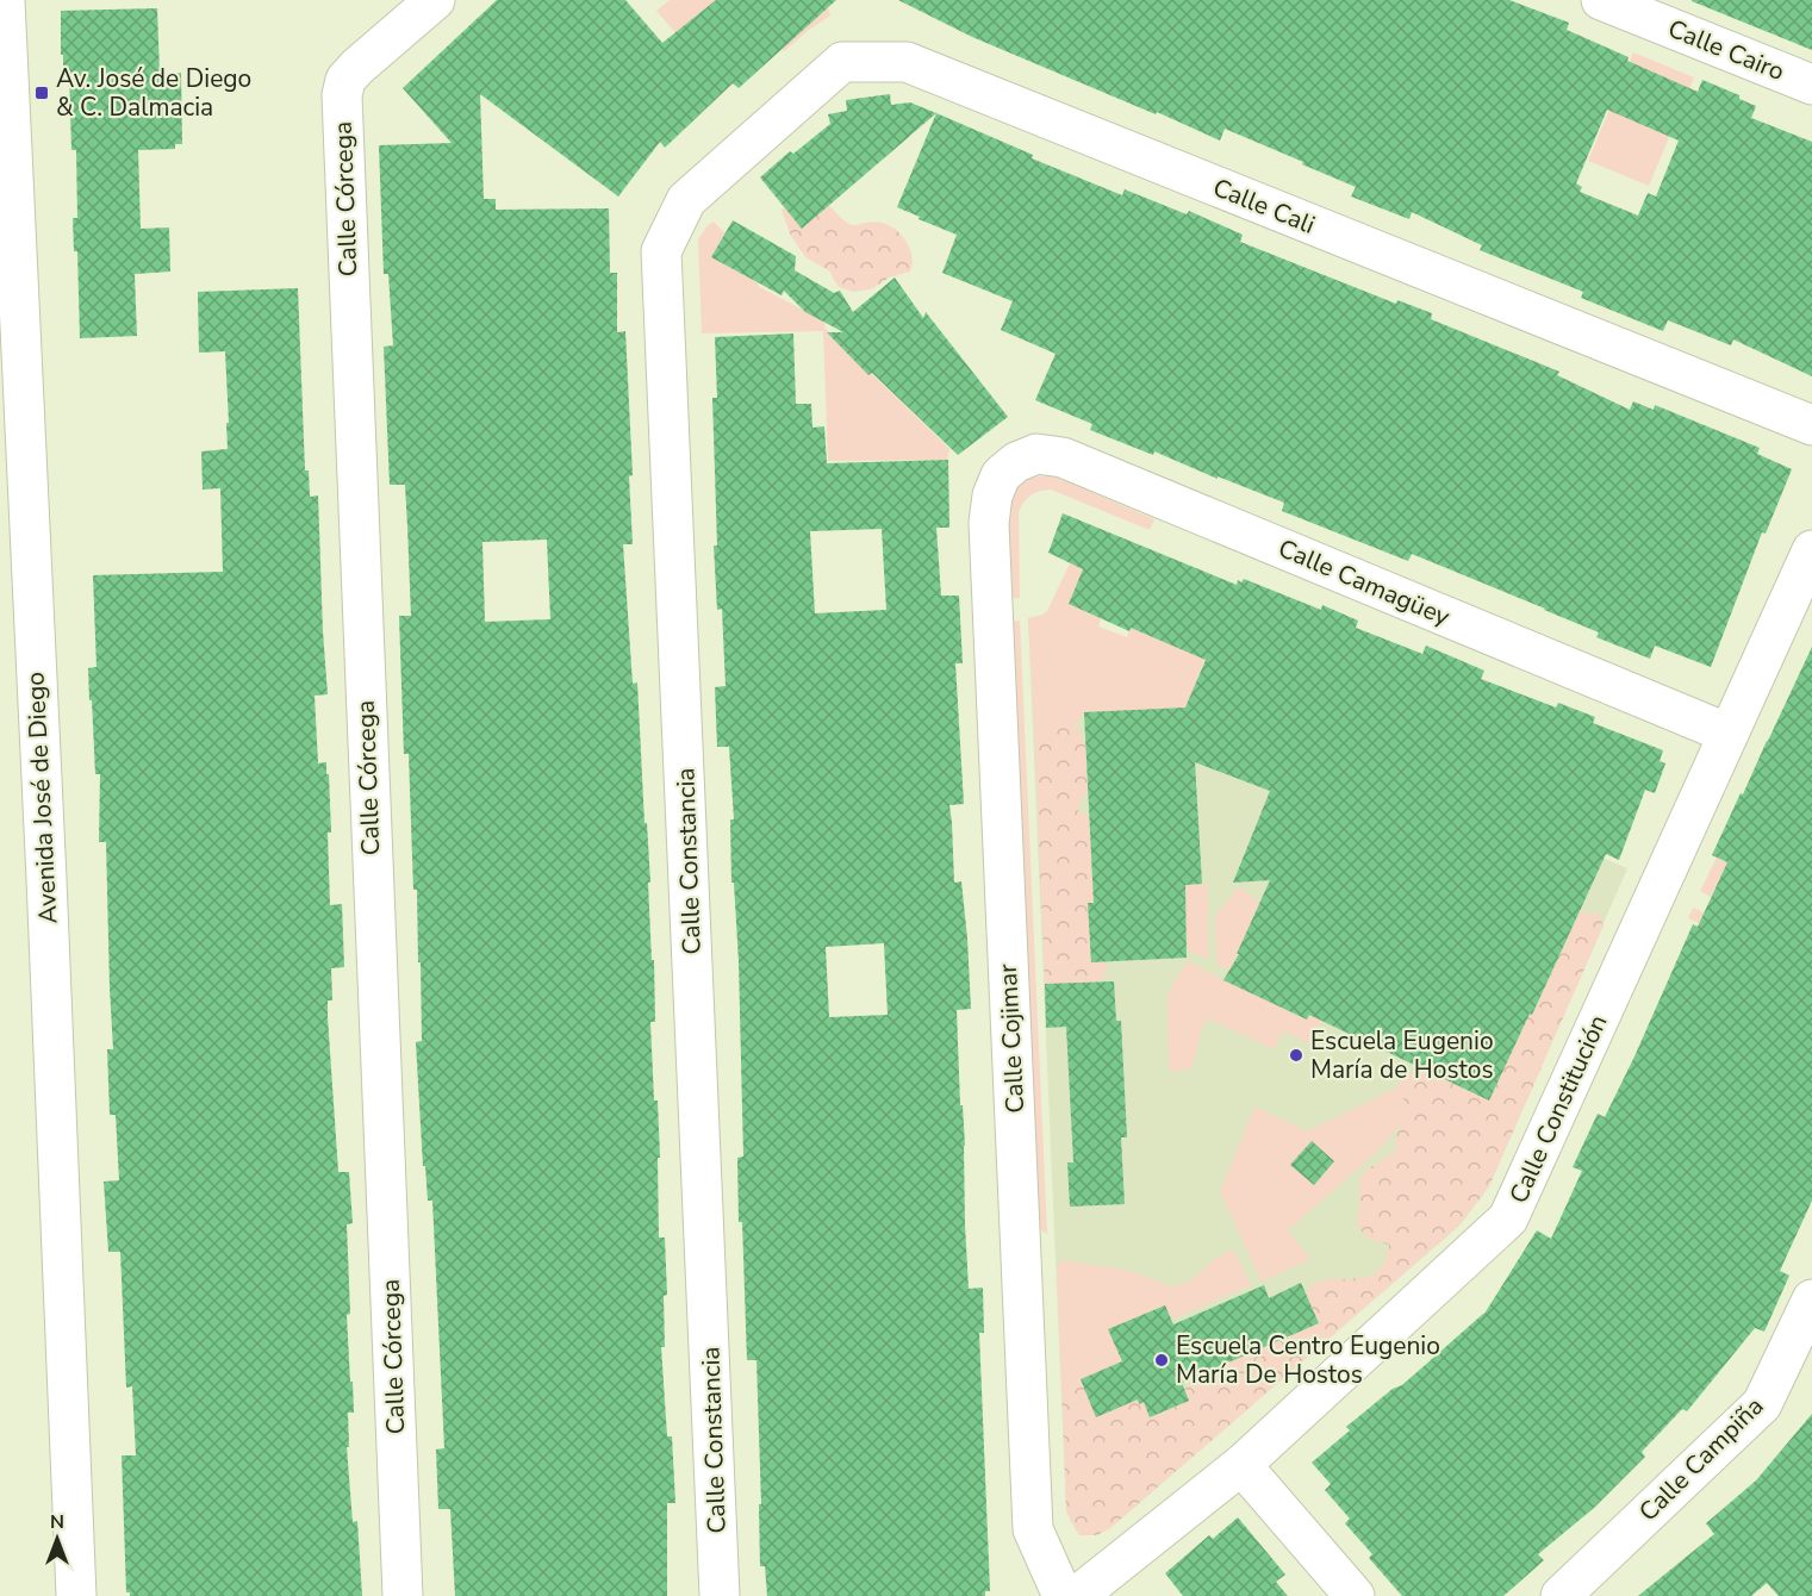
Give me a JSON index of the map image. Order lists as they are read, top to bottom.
{
  "streets": {
    "street": [
      "Calle Cairo",
      "Calle Córcega",
      "Calle Cali",
      "Calle Camagüey",
      "Avenida José de Diego",
      "Calle Constancia",
      "Calle Cojimar",
      "Calle Constitución",
      "Calle Campiña"
    ]
  },
  "crossings": [
    ["Calle Cali", "Calle Constancia"],
    ["Calle Camagüey", "Calle Cojimar"],
    ["Calle Camagüey", "Calle Constitución"]
  ],
  "places": {
    "transit": ["Av. José de Diego & C. Dalmacia"],
    "other": ["Escuela Eugenio María de Hostos", "Escuela Centro Eugenio María De Hostos"]
  },
  "north": "top"
}
